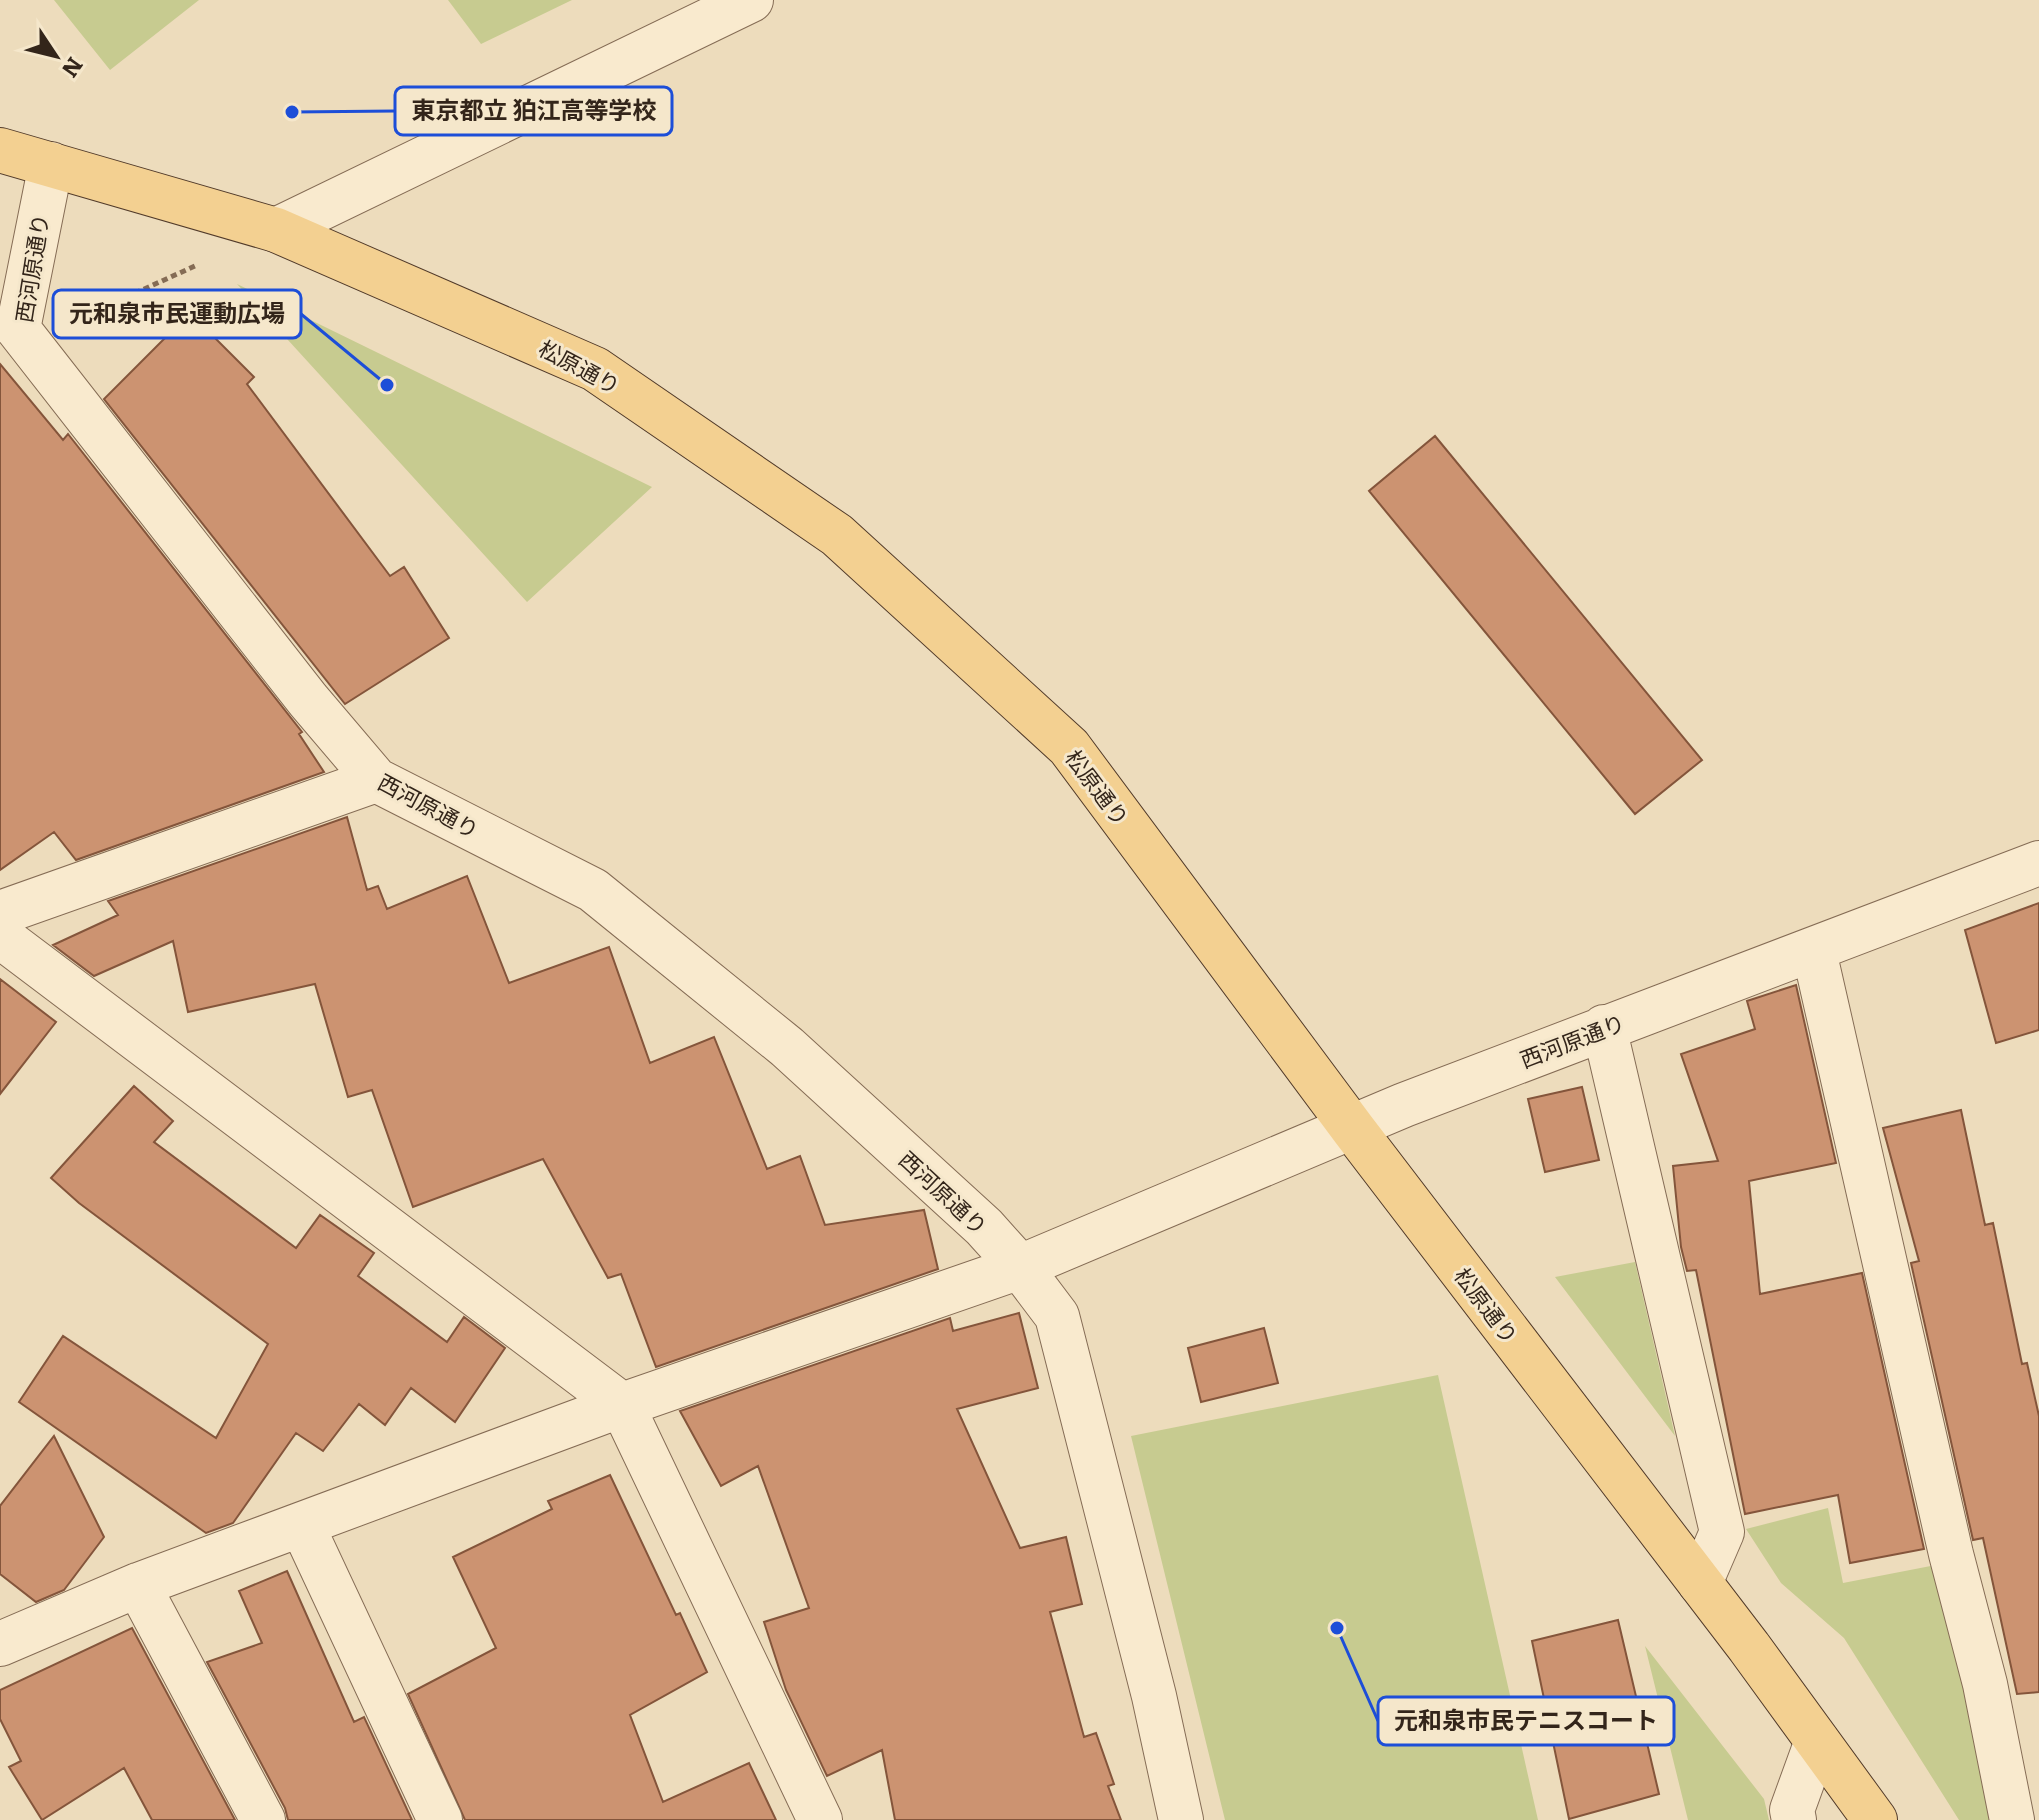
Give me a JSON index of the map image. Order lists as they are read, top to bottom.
{
  "streets": {
    "main road": ["松原通り"],
    "street": ["西河原通り"]
  },
  "crossings": [
    ["西河原通り", "松原通り"]
  ],
  "places": ["東京都立 狛江高等学校", "元和泉市民運動広場", "元和泉市民テニスコート"],
  "north": "bottom right"
}
